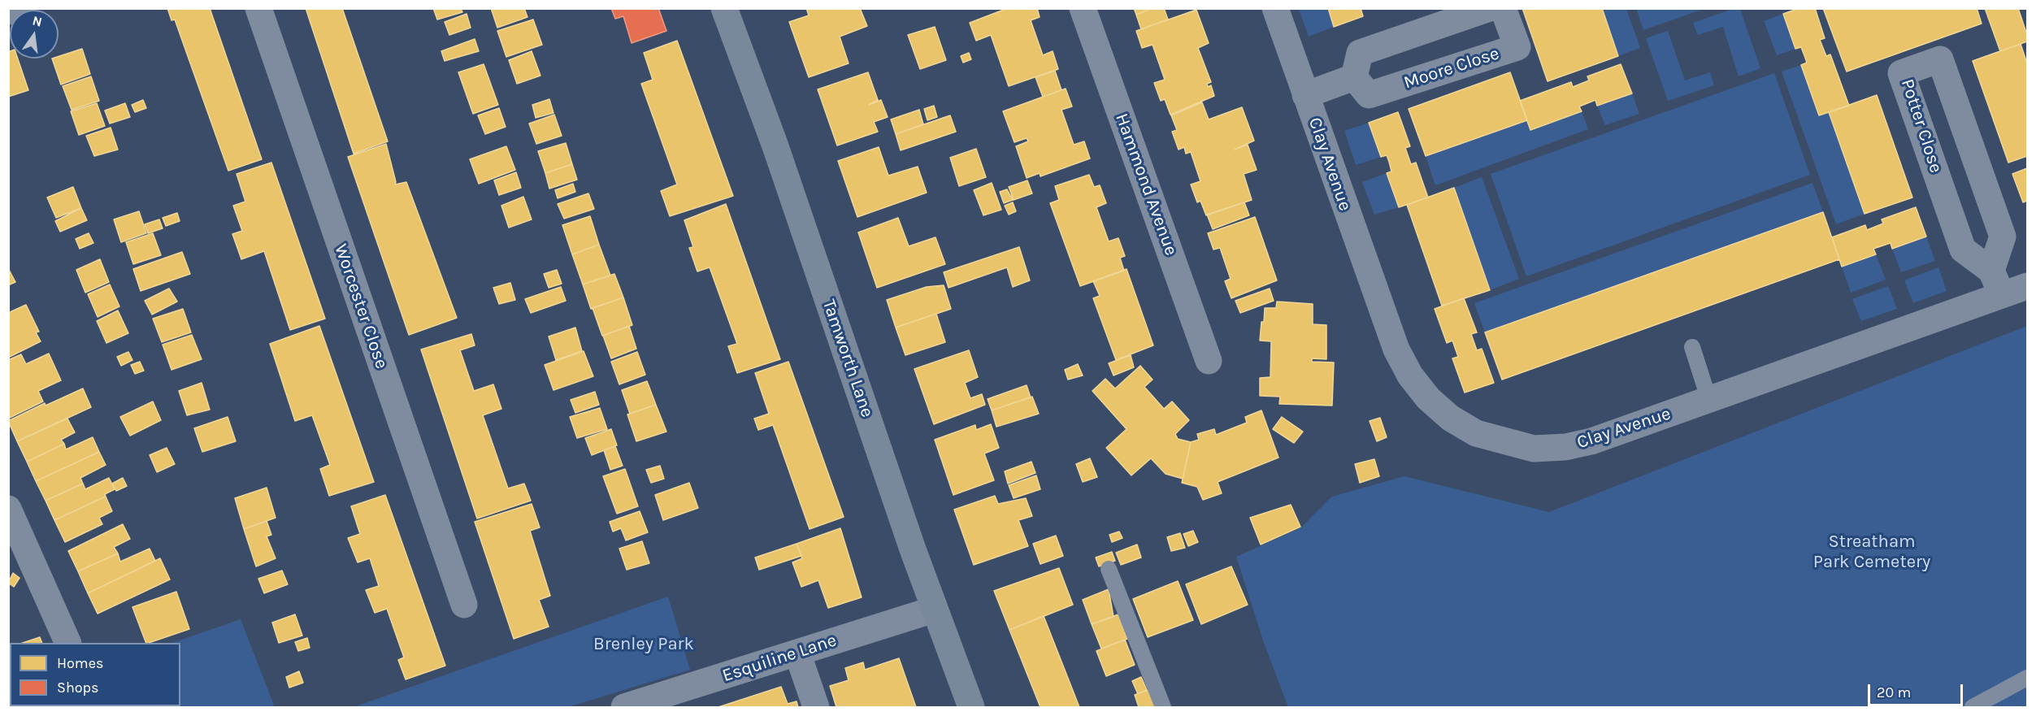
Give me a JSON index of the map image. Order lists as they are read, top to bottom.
{
  "streets": {
    "street": [
      "Moore Close",
      "Potter Close",
      "Clay Avenue",
      "Hammond Avenue",
      "Worcester Close",
      "Tamworth Lane",
      "Esquiline Lane"
    ]
  },
  "crossings": [
    ["Tamworth Lane", "Esquiline Lane"]
  ],
  "parks": ["Streatham Park Cemetery", "Brenley Park"],
  "legend": ["Homes", "Shops"],
  "scale_bar": "20 m",
  "north": "top"
}
